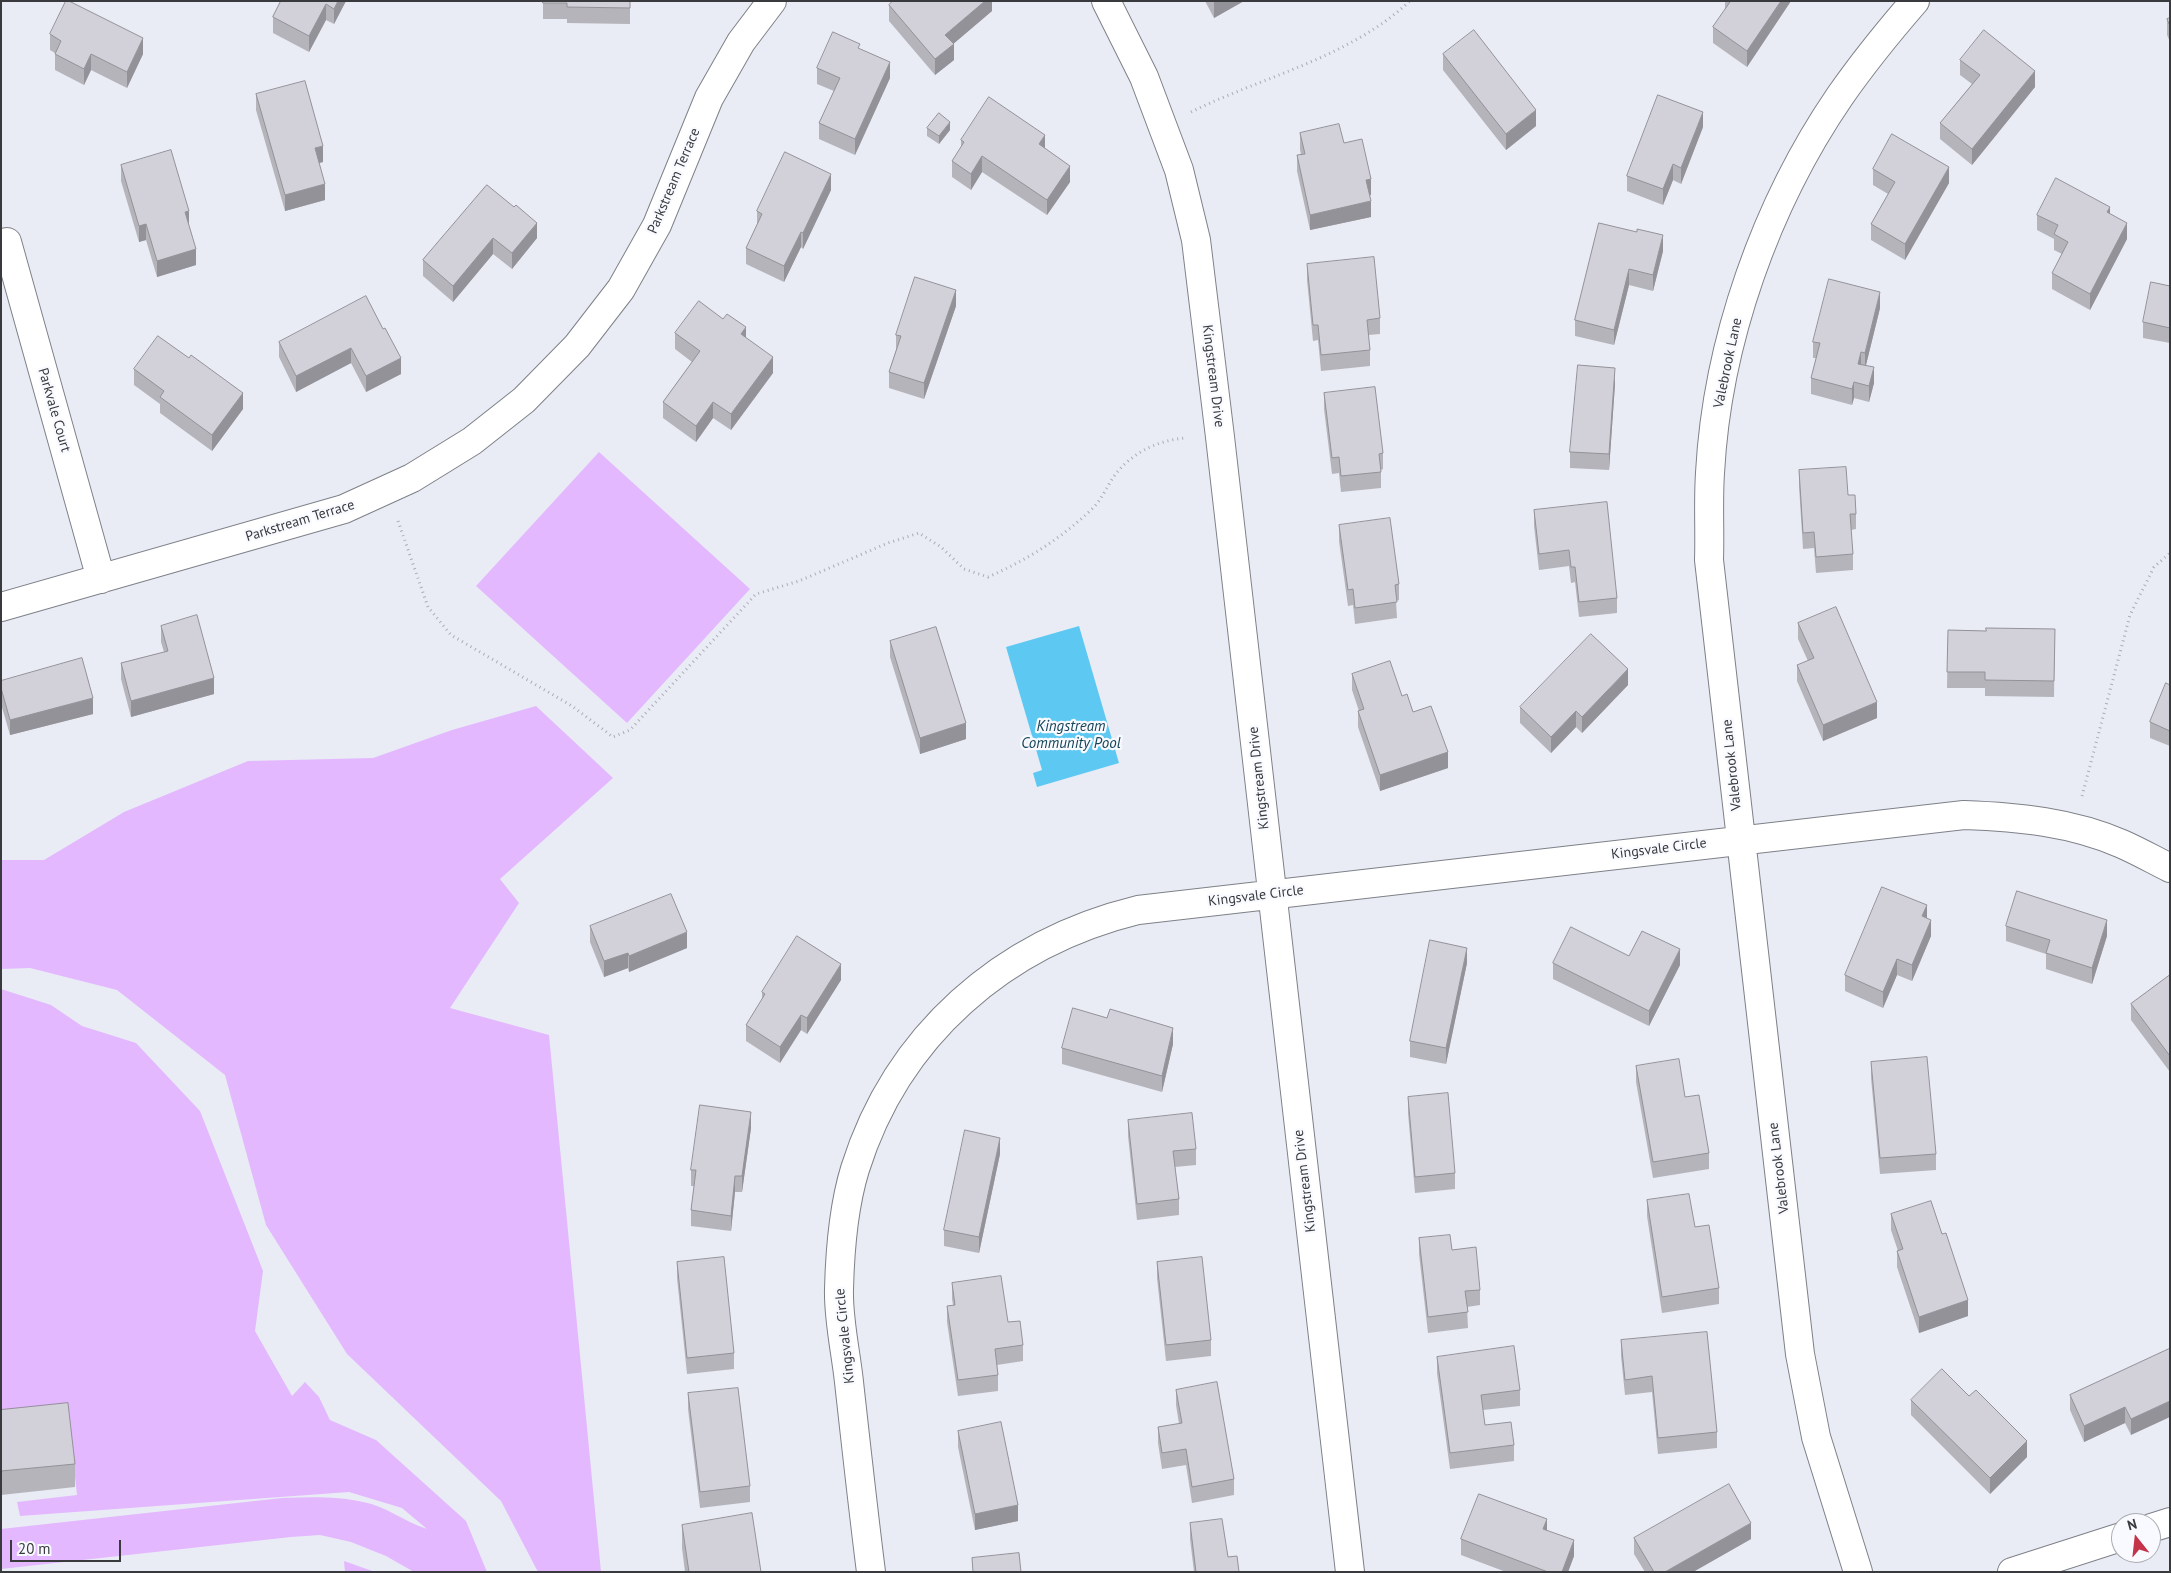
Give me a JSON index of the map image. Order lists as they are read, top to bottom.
{
  "streets": {
    "street": [
      "Parkstream Terrace",
      "Valebrook Lane",
      "Kingstream Drive",
      "Parkvale Court",
      "Kingsvale Circle"
    ]
  },
  "crossings": [
    ["Parkstream Terrace", "Parkvale Court"],
    ["Valebrook Lane", "Kingsvale Circle"],
    ["Kingstream Drive", "Kingsvale Circle"]
  ],
  "water": ["Kingstream Community Pool"],
  "scale_bar": "20 m",
  "north": "top"
}
